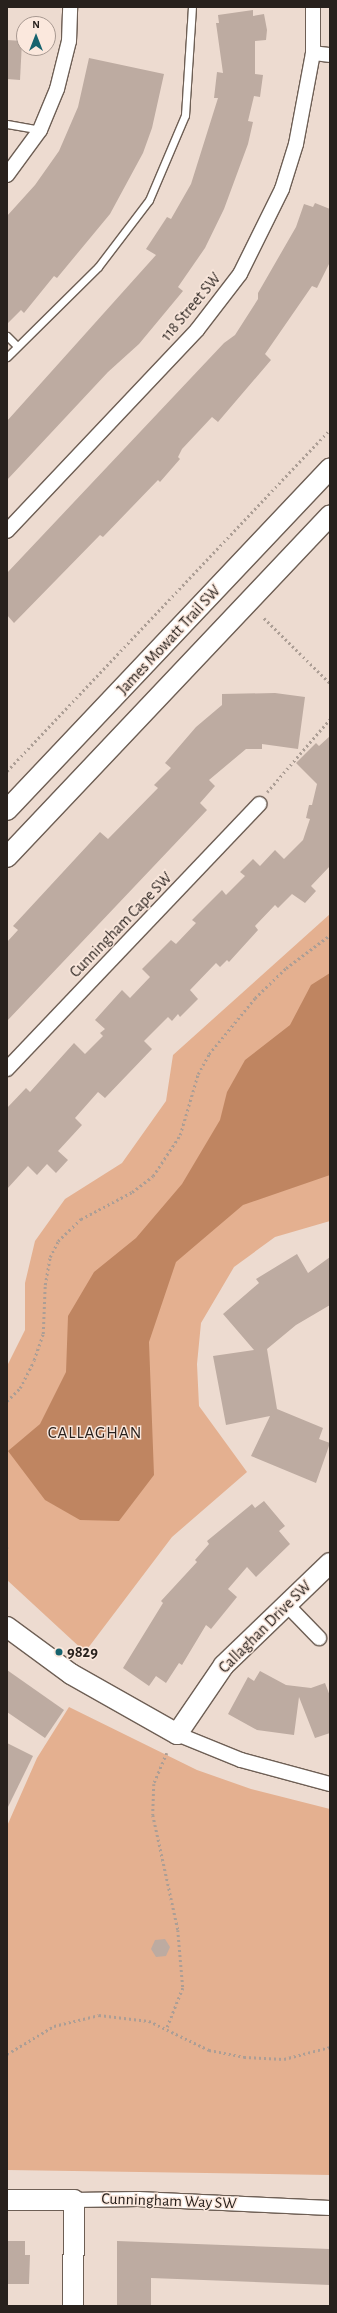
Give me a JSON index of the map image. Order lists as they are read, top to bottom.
{
  "streets": {
    "main road": ["James Mowatt Trail SW", "Callaghan Drive SW", "Cunningham Way SW"],
    "street": ["118 Street SW", "Cunningham Cape SW"]
  },
  "districts": ["CALLAGHAN"],
  "places": ["9829"],
  "north": "top"
}
